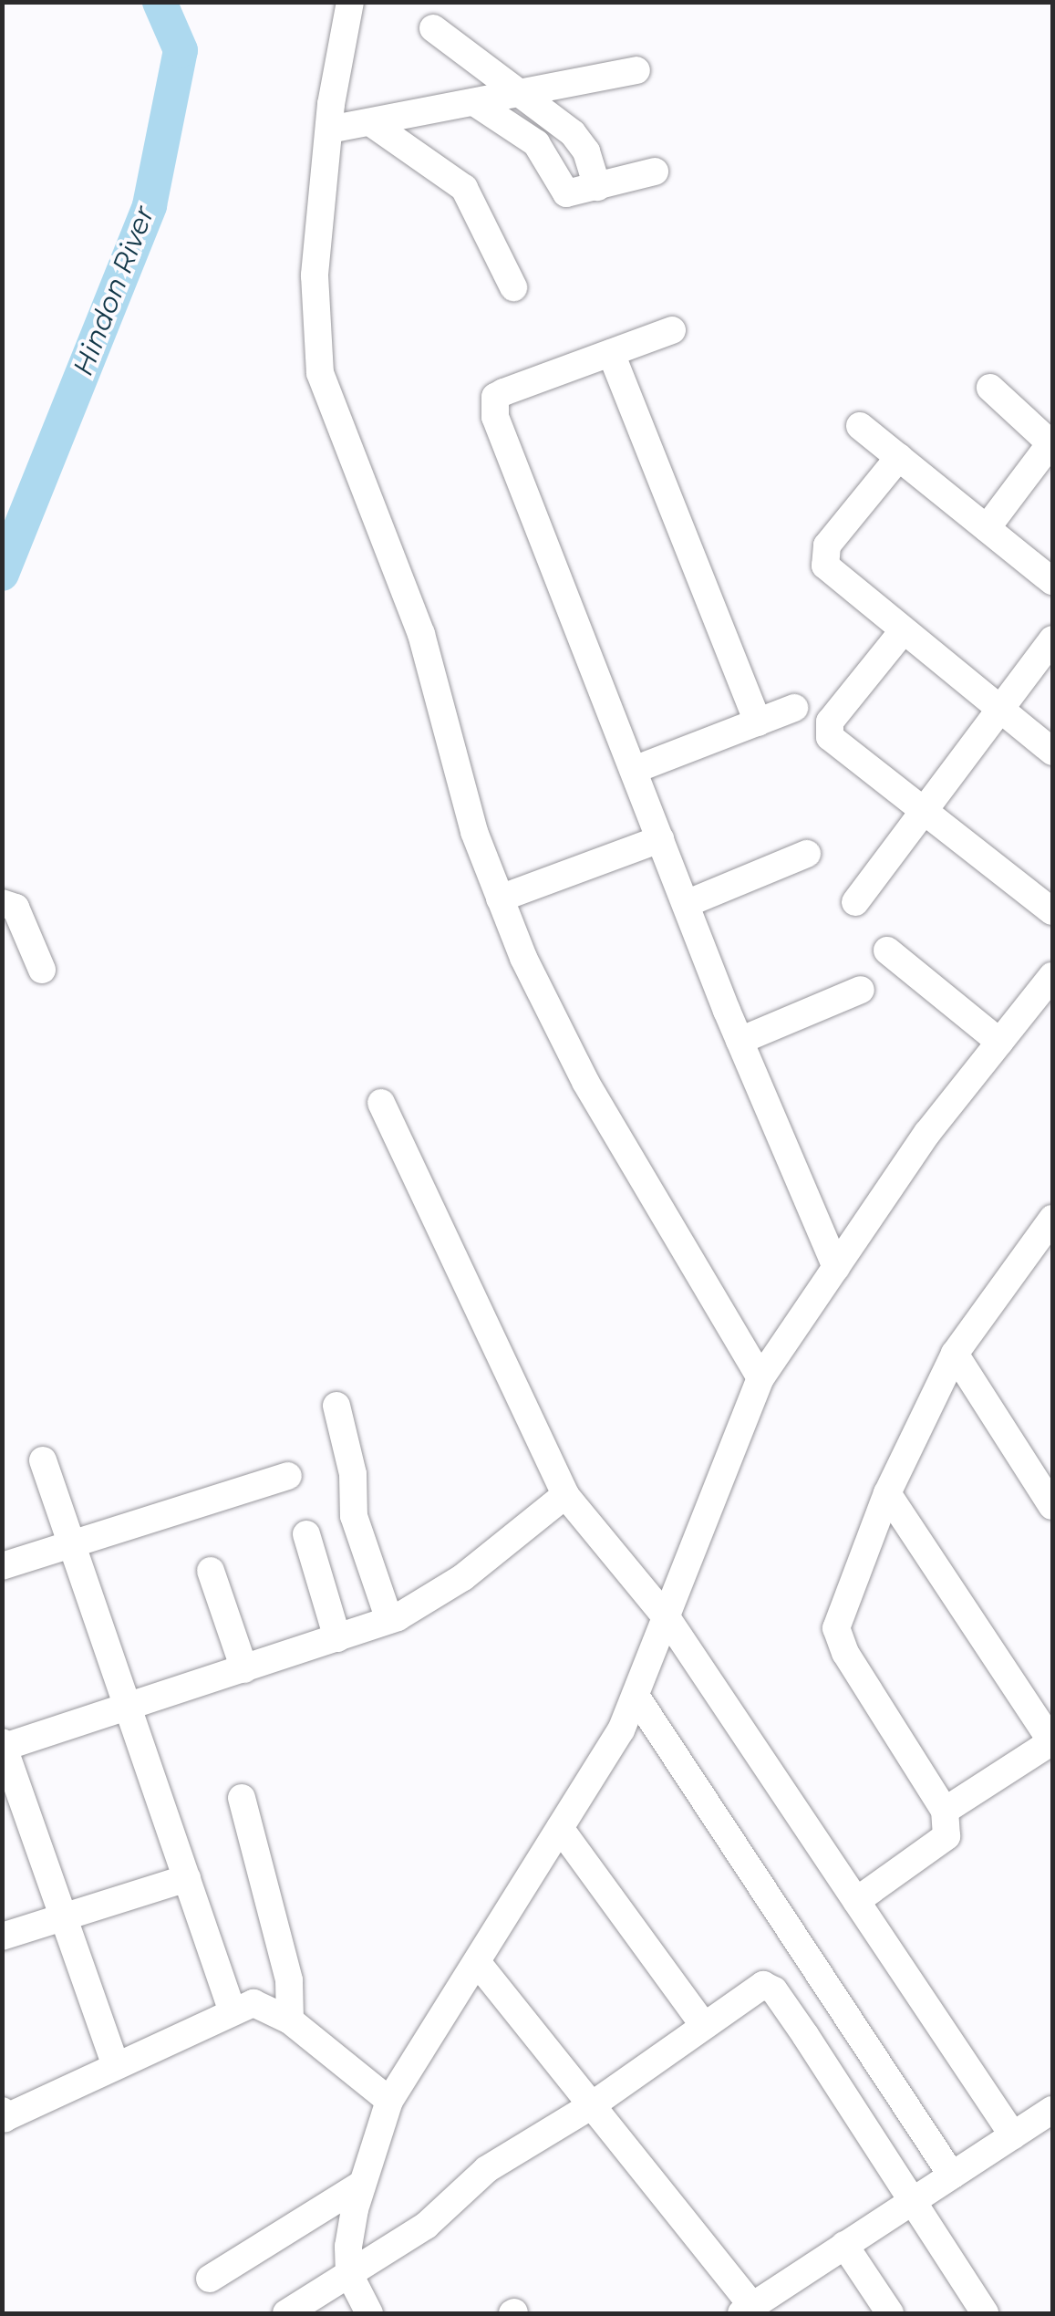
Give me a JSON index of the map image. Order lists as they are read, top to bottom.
{
  "water": ["Hindon River"]
}
